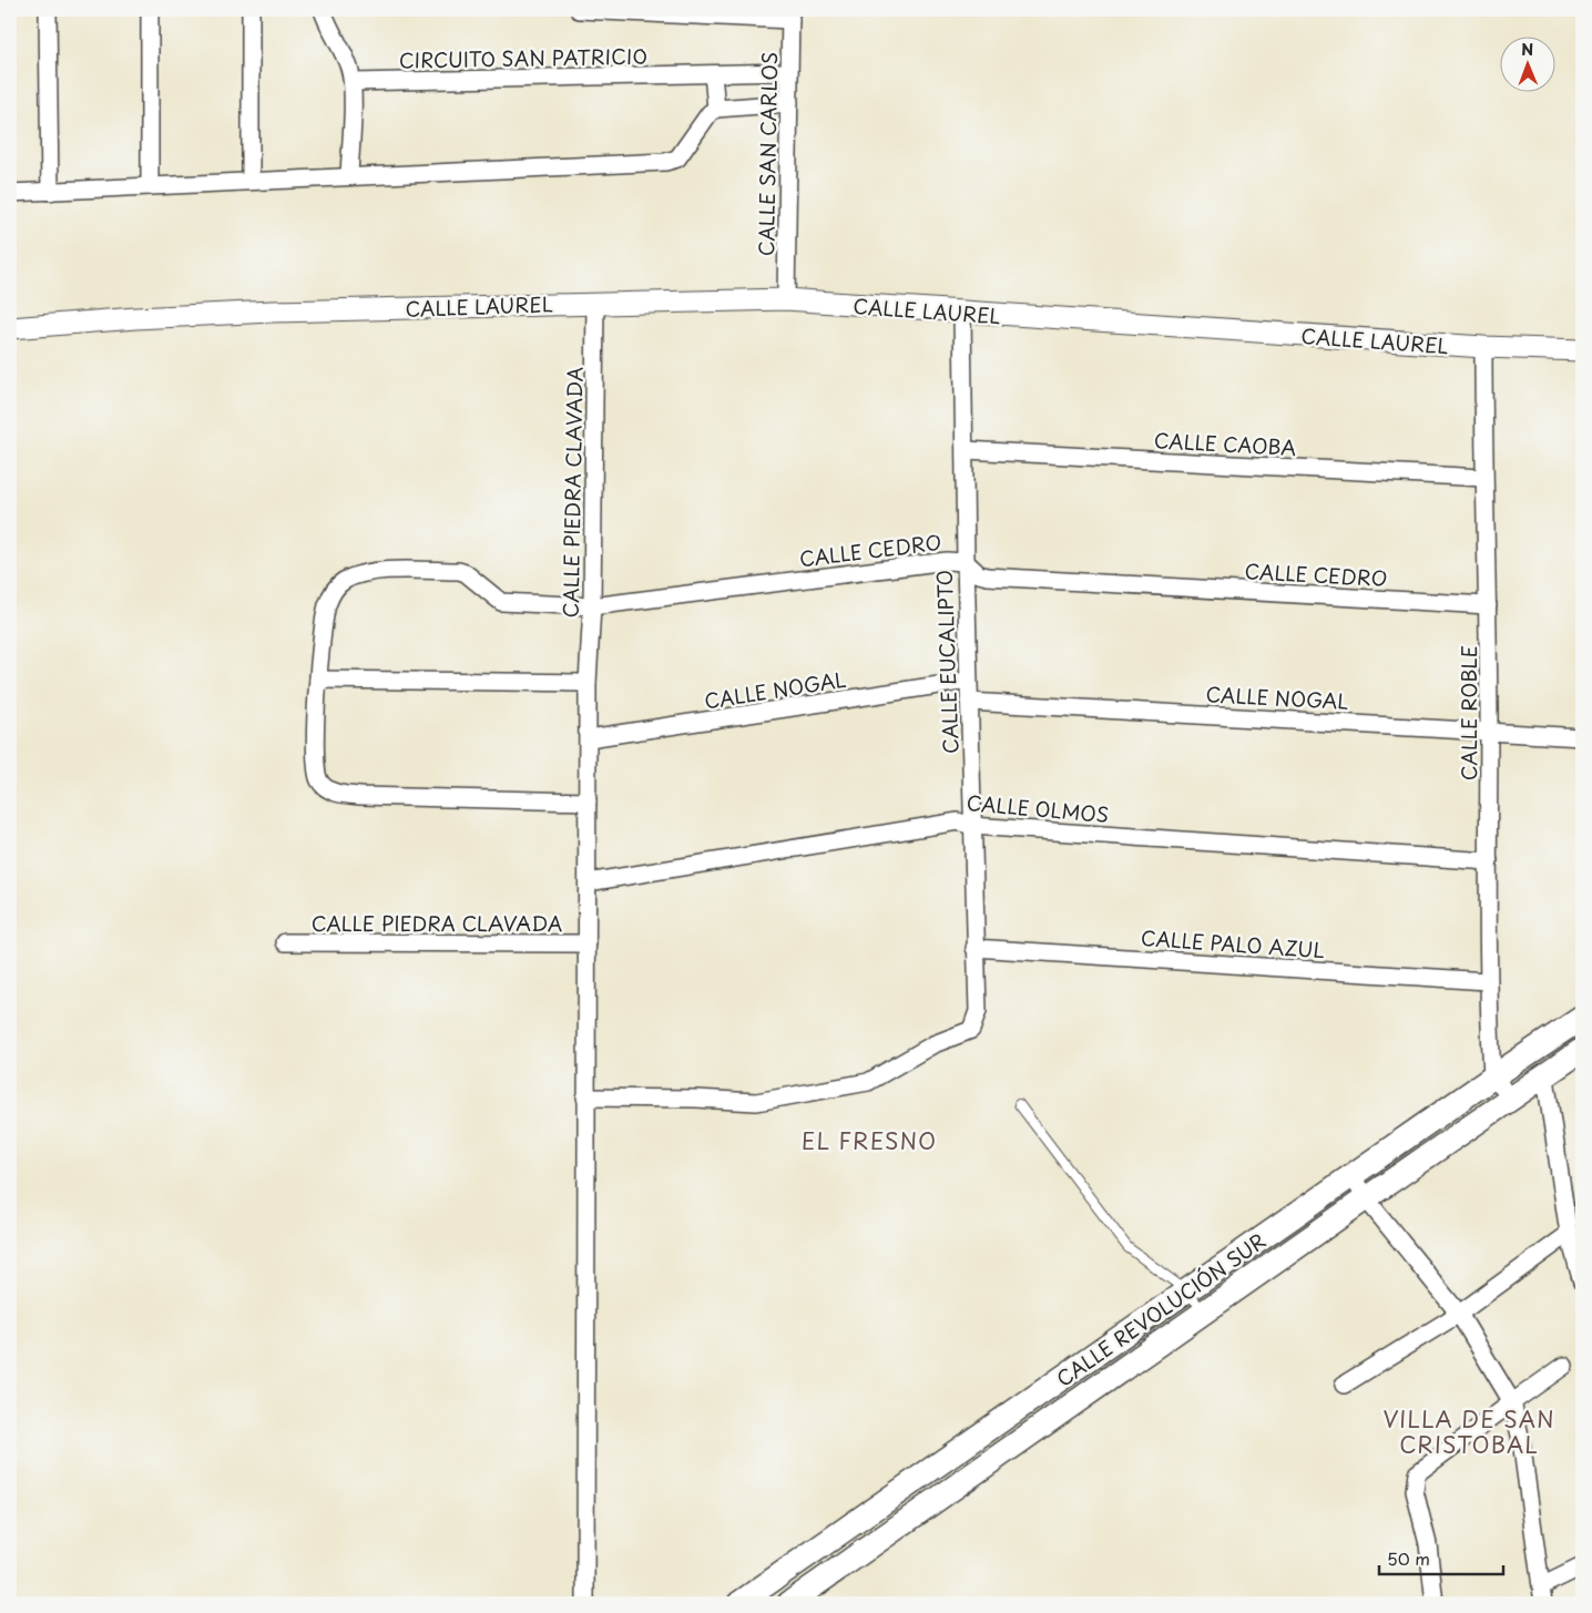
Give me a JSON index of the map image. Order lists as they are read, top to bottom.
{
  "streets": {
    "main road": ["CALLE REVOLUCIÓN SUR"],
    "street": [
      "CIRCUITO SAN PATRICIO",
      "CALLE SAN CARLOS",
      "CALLE LAUREL",
      "CALLE CAOBA",
      "CALLE PIEDRA CLAVADA",
      "CALLE CEDRO",
      "CALLE EUCALIPTO",
      "CALLE NOGAL",
      "CALLE ROBLE",
      "CALLE OLMOS",
      "CALLE PALO AZUL"
    ]
  },
  "crossings": [
    ["CIRCUITO SAN PATRICIO", "CALLE SAN CARLOS"],
    ["CALLE SAN CARLOS", "CALLE LAUREL"],
    ["CALLE LAUREL", "CALLE PIEDRA CLAVADA"],
    ["CALLE LAUREL", "CALLE EUCALIPTO"],
    ["CALLE LAUREL", "CALLE ROBLE"],
    ["CALLE CAOBA", "CALLE EUCALIPTO"],
    ["CALLE CAOBA", "CALLE ROBLE"],
    ["CALLE PIEDRA CLAVADA", "CALLE CEDRO"],
    ["CALLE PIEDRA CLAVADA", "CALLE EUCALIPTO"],
    ["CALLE PIEDRA CLAVADA", "CALLE NOGAL"],
    ["CALLE PIEDRA CLAVADA", "CALLE OLMOS"],
    ["CALLE CEDRO", "CALLE EUCALIPTO"],
    ["CALLE CEDRO", "CALLE ROBLE"],
    ["CALLE EUCALIPTO", "CALLE NOGAL"],
    ["CALLE EUCALIPTO", "CALLE OLMOS"],
    ["CALLE EUCALIPTO", "CALLE PALO AZUL"],
    ["CALLE NOGAL", "CALLE ROBLE"],
    ["CALLE ROBLE", "CALLE OLMOS"],
    ["CALLE ROBLE", "CALLE PALO AZUL"],
    ["CALLE ROBLE", "CALLE REVOLUCIÓN SUR"]
  ],
  "districts": ["EL FRESNO", "VILLA DE SAN CRISTOBAL"],
  "scale_bar": "50 m",
  "north": "top"
}
